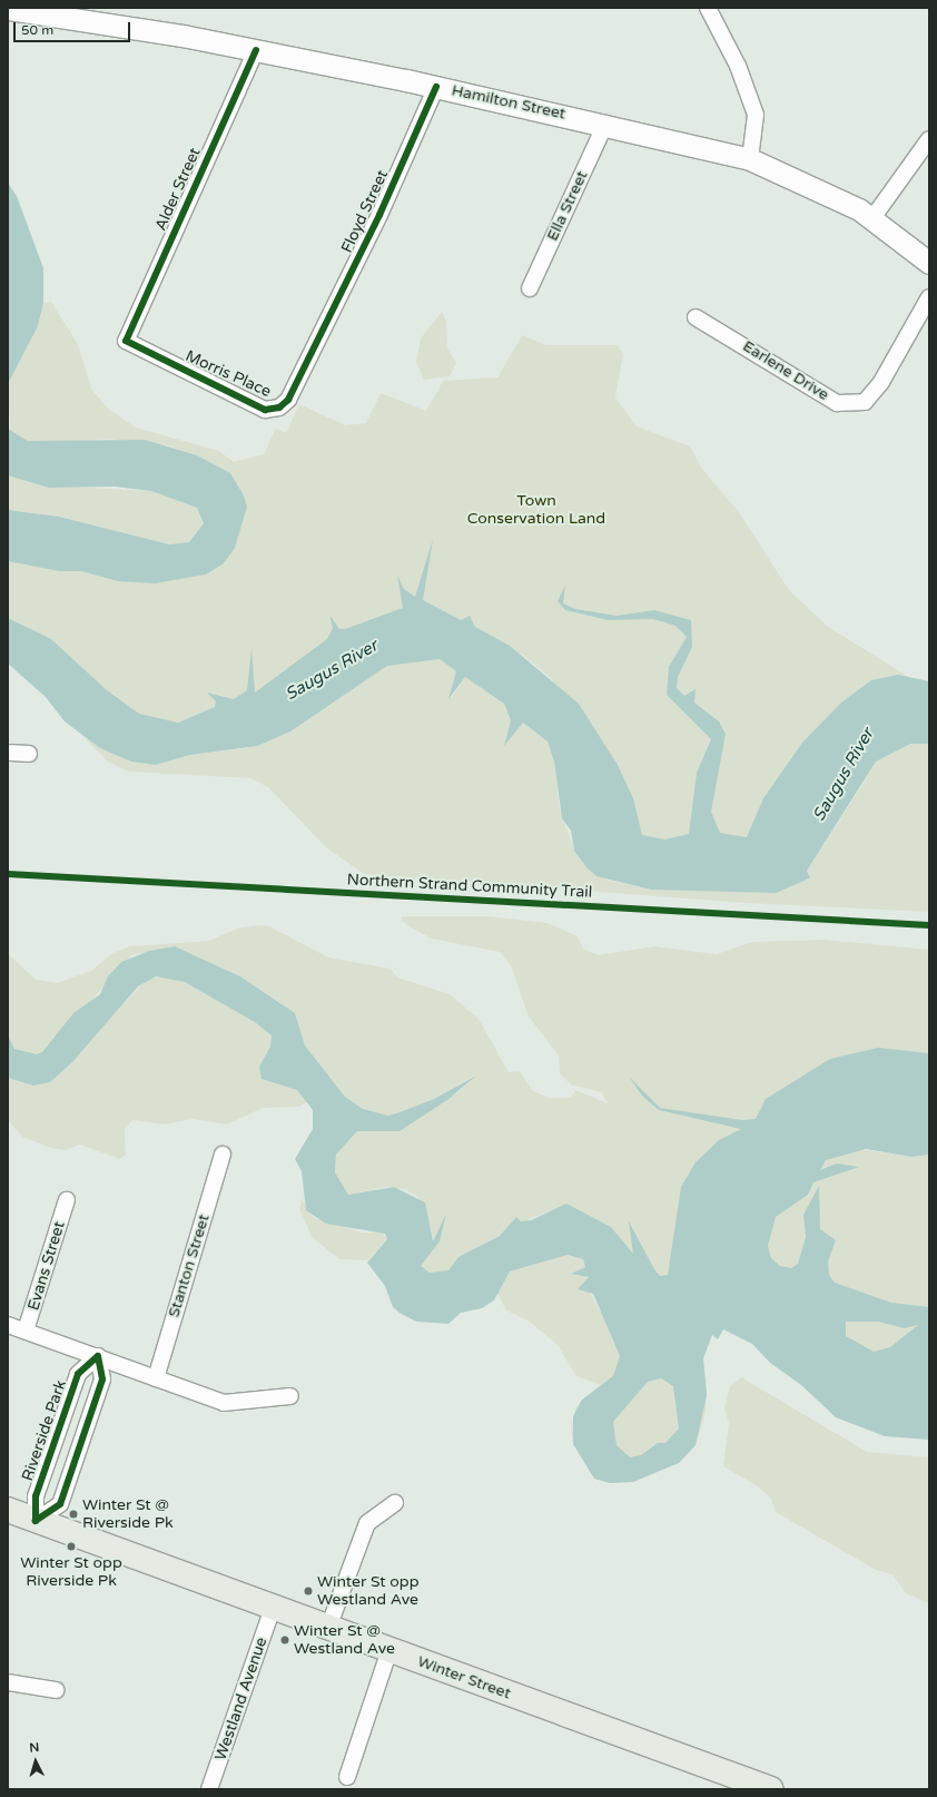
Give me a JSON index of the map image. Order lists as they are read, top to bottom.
{
  "streets": {
    "main road": ["Hamilton Street", "Winter Street"],
    "street": [
      "Alder Street",
      "Ella Street",
      "Floyd Street",
      "Earlene Drive",
      "Morris Place",
      "Evans Street",
      "Stanton Street",
      "Riverside Park",
      "Westland Avenue"
    ],
    "cycle path": ["Northern Strand Community Trail"]
  },
  "crossings": [
    ["Hamilton Street", "Alder Street"],
    ["Hamilton Street", "Ella Street"],
    ["Hamilton Street", "Floyd Street"],
    ["Alder Street", "Morris Place"],
    ["Floyd Street", "Morris Place"],
    ["Riverside Park", "Winter Street"],
    ["Winter Street", "Westland Avenue"]
  ],
  "water": ["Saugus River"],
  "parks": ["Town Conservation Land"],
  "places": [
    "Winter St @ Riverside Pk",
    "Winter St opp Riverside Pk",
    "Winter St opp Westland Ave",
    "Winter St @ Westland Ave"
  ],
  "scale_bar": "50 m",
  "north": "top"
}
